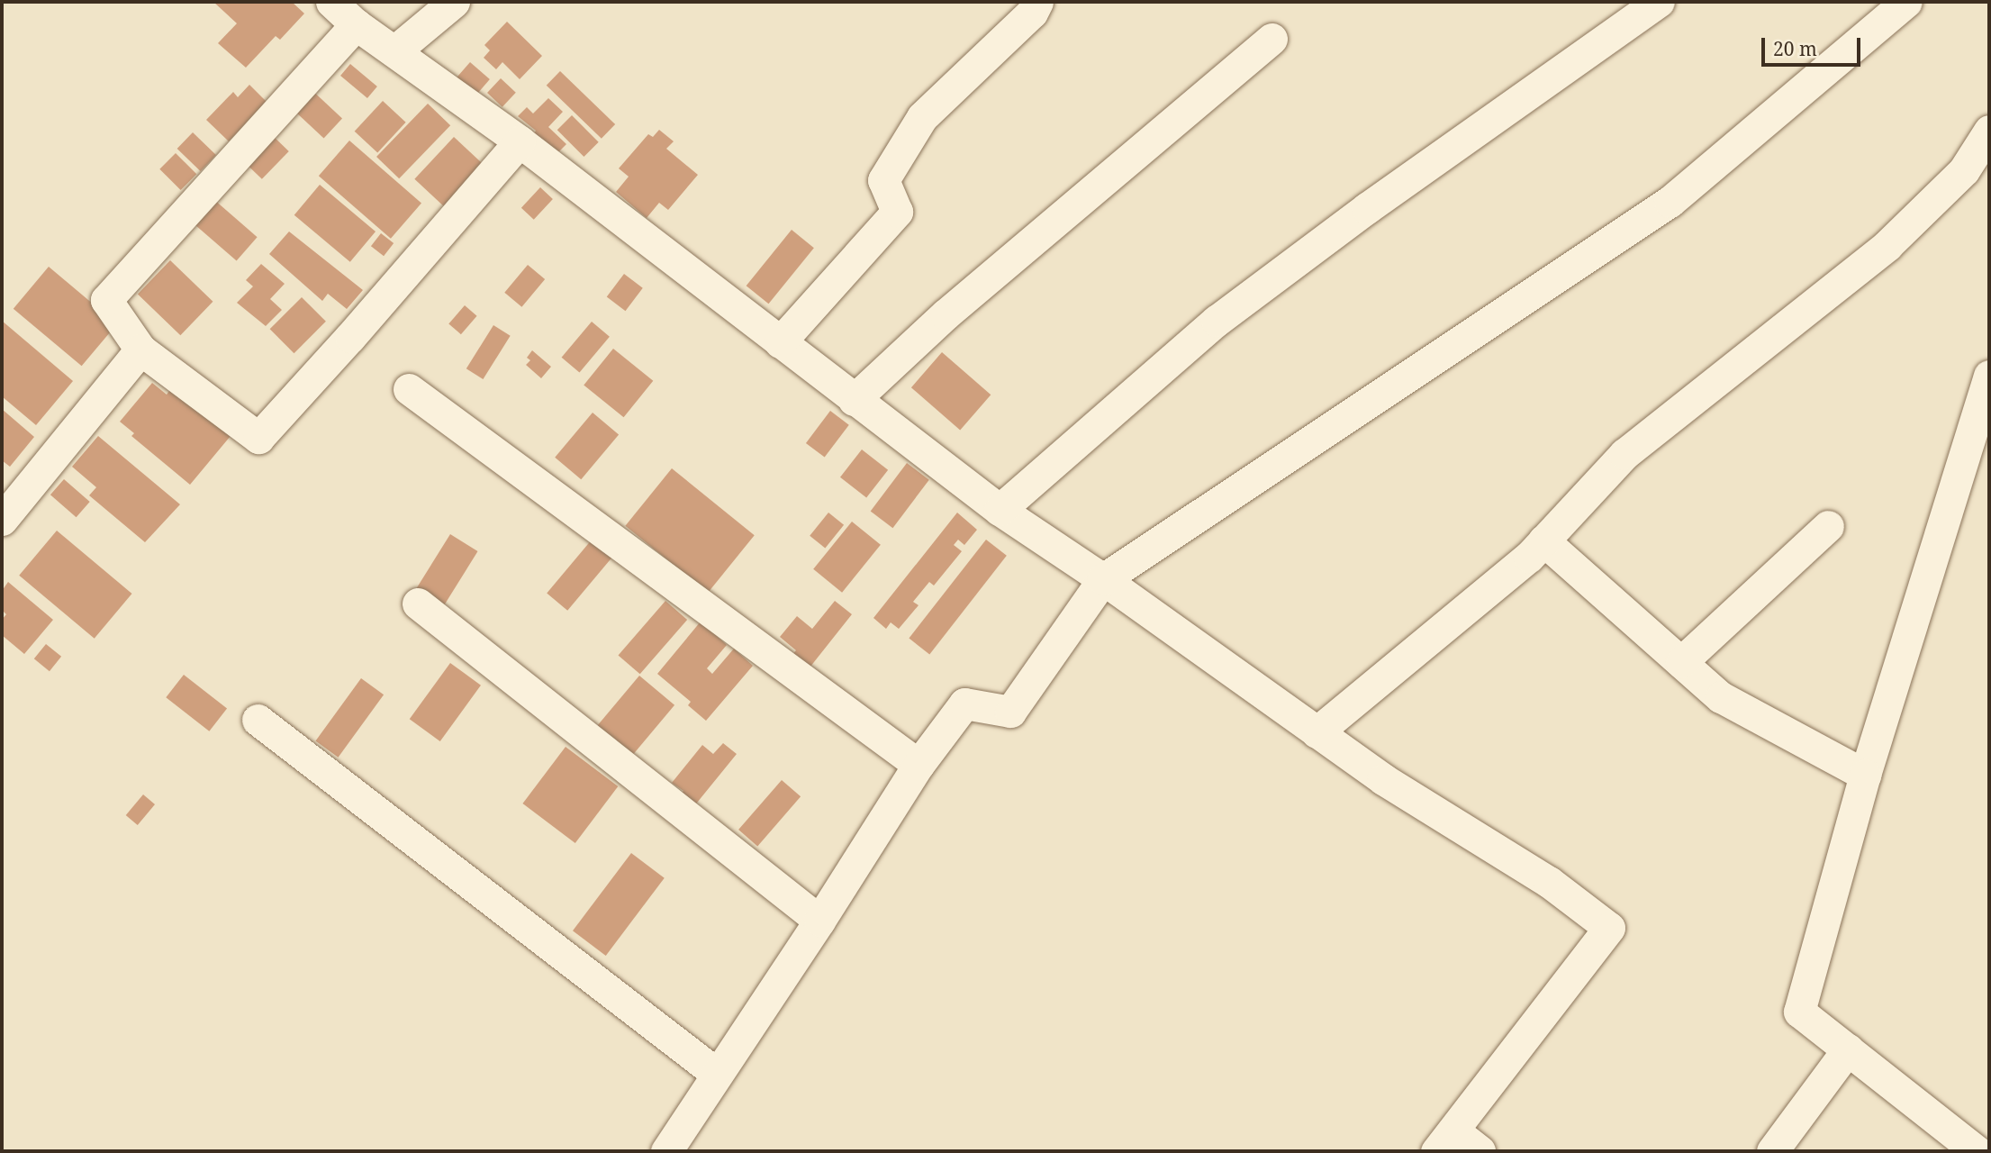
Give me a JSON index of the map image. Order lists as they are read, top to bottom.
{
  "scale_bar": "20 m"
}
